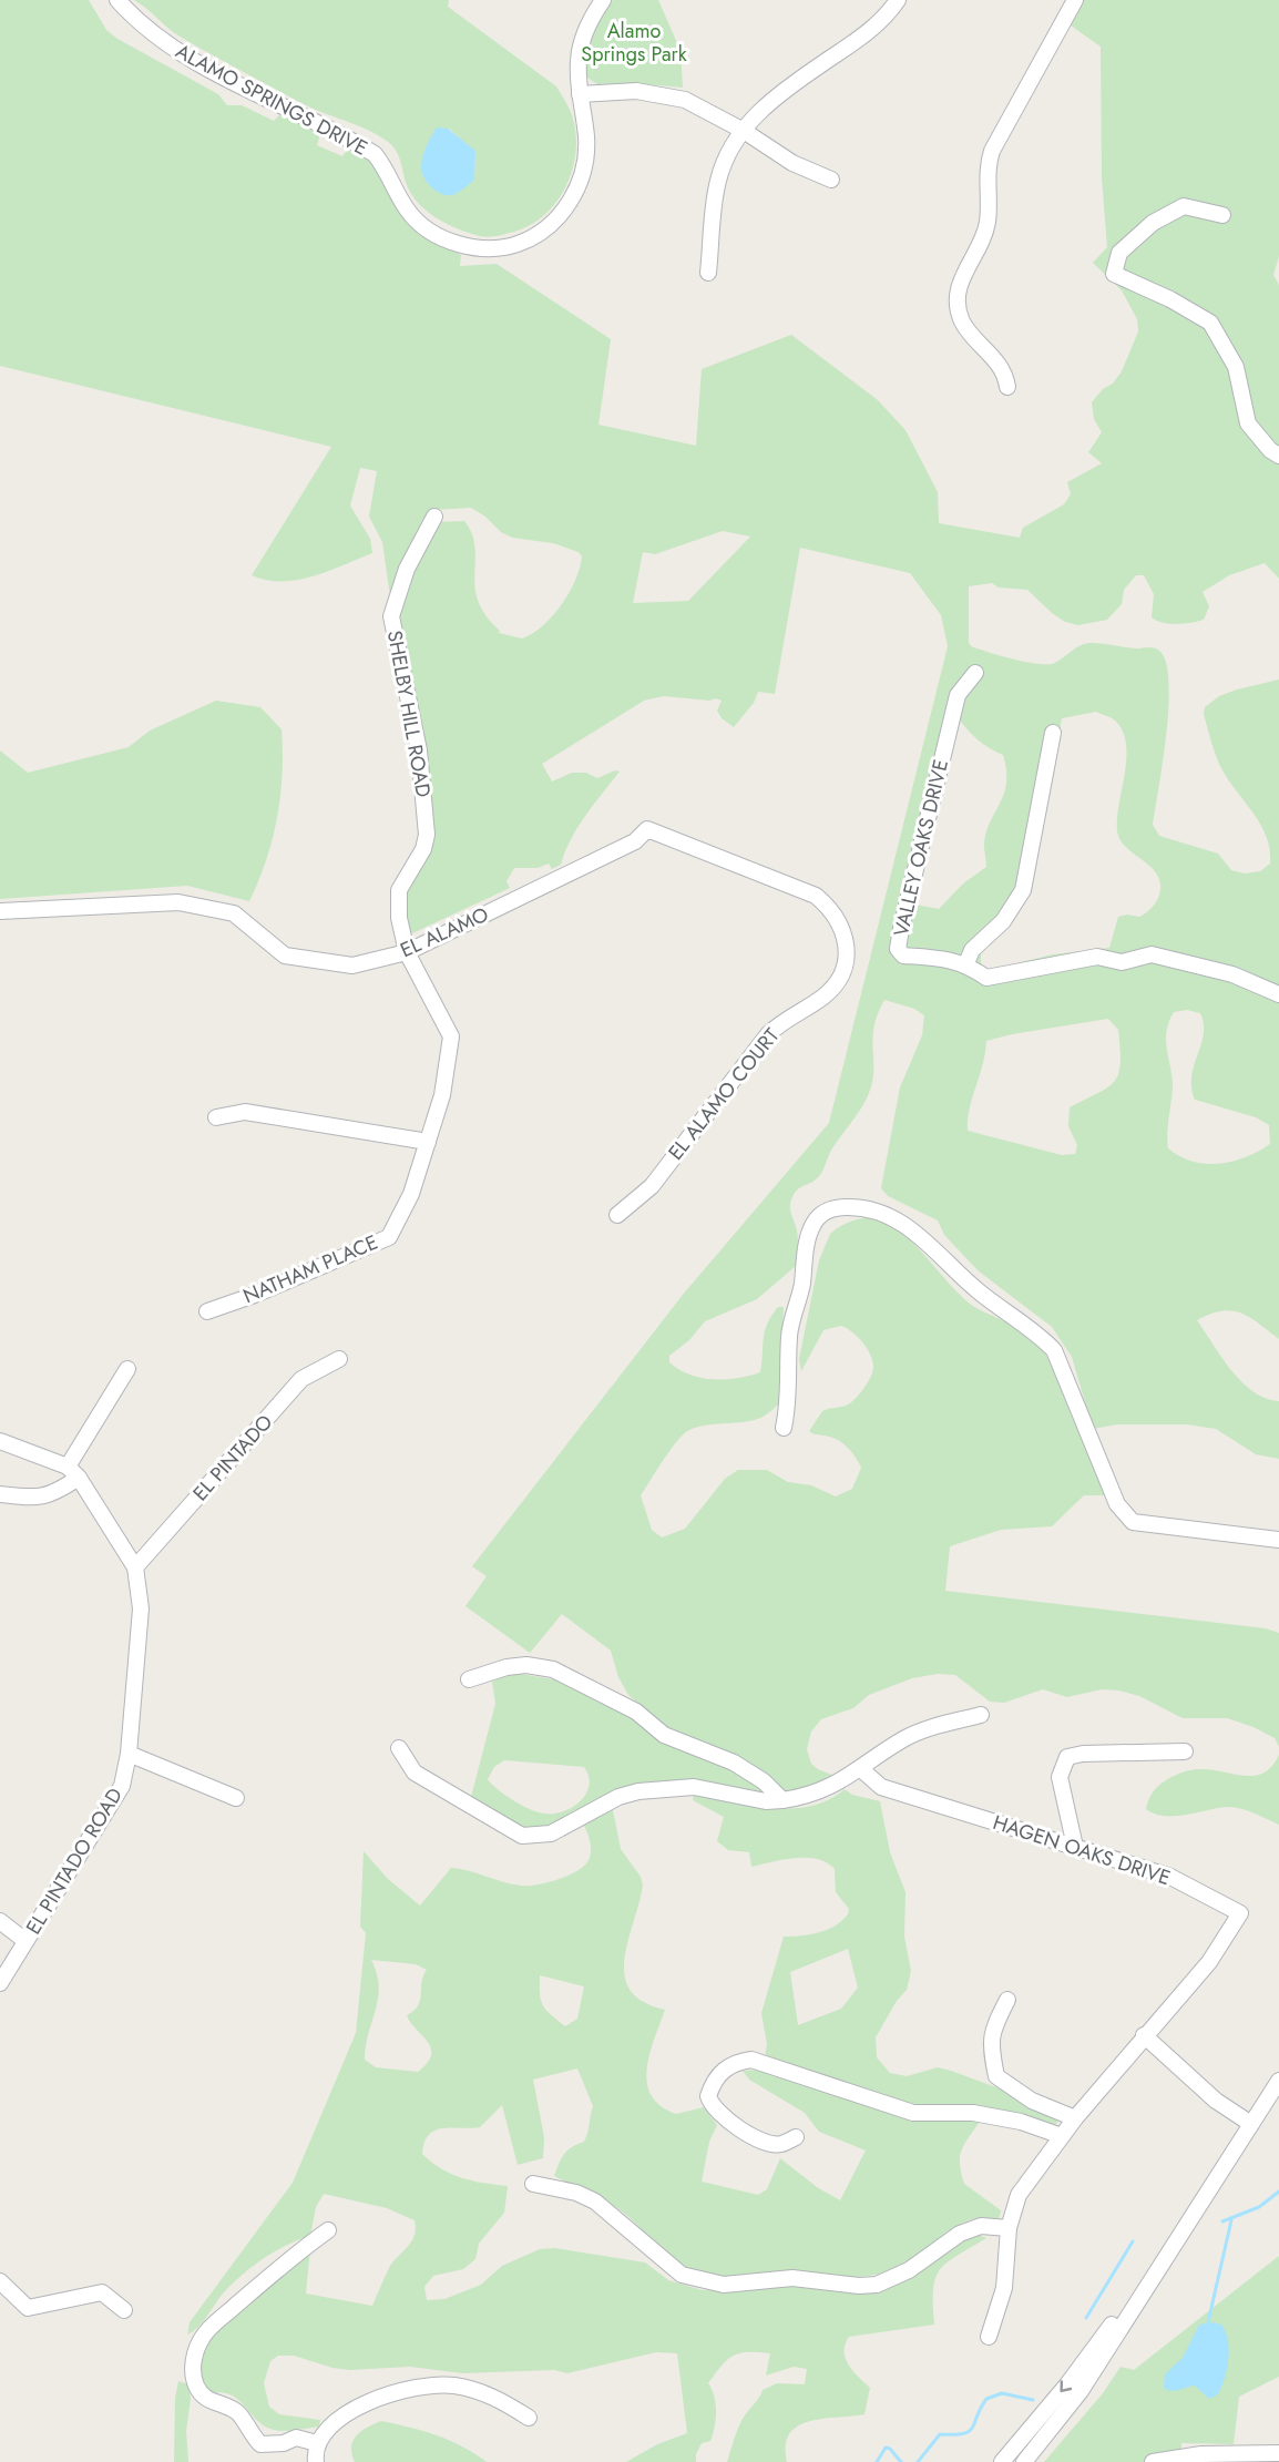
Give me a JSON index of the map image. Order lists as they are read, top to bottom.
{
  "streets": {
    "street": [
      "ALAMO SPRINGS DRIVE",
      "SHELBY HILL ROAD",
      "VALLEY OAKS DRIVE",
      "EL ALAMO",
      "EL ALAMO COURT",
      "NATHAM PLACE",
      "EL PINTADO",
      "HAGEN OAKS DRIVE",
      "EL PINTADO ROAD"
    ]
  },
  "crossings": [
    ["SHELBY HILL ROAD", "EL ALAMO"],
    ["SHELBY HILL ROAD", "NATHAM PLACE"],
    ["EL ALAMO", "EL ALAMO COURT"],
    ["EL ALAMO", "NATHAM PLACE"],
    ["EL PINTADO", "EL PINTADO ROAD"]
  ],
  "parks": ["Alamo Springs Park"]
}
